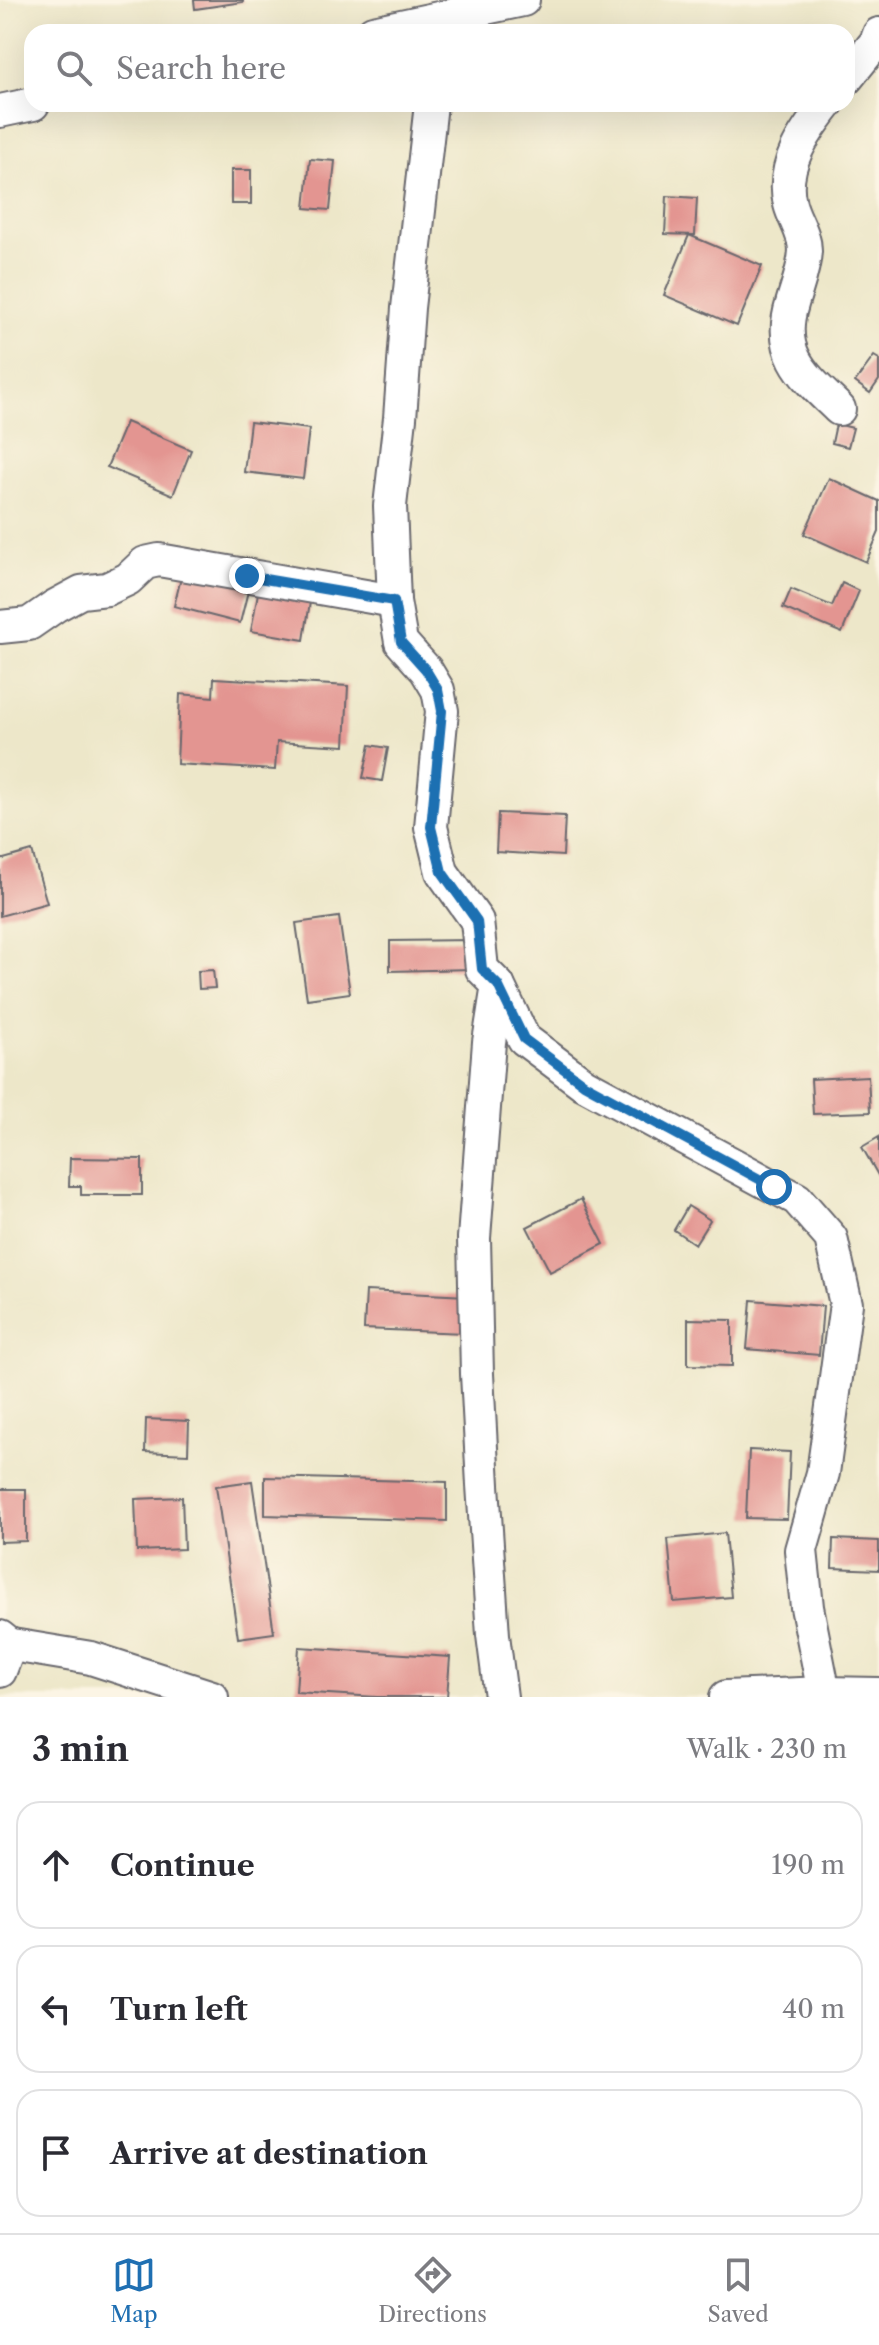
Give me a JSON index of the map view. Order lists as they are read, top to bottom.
{
  "page": {
    "search": "Search here",
    "heading": ["3 min", "Walk · 230 m"],
    "list": [
      ["Continue", "190 m"],
      ["Turn left", "40 m"],
      "Arrive at destination"
    ],
    "nav": ["Map", "Directions", "Saved"]
  }
}
